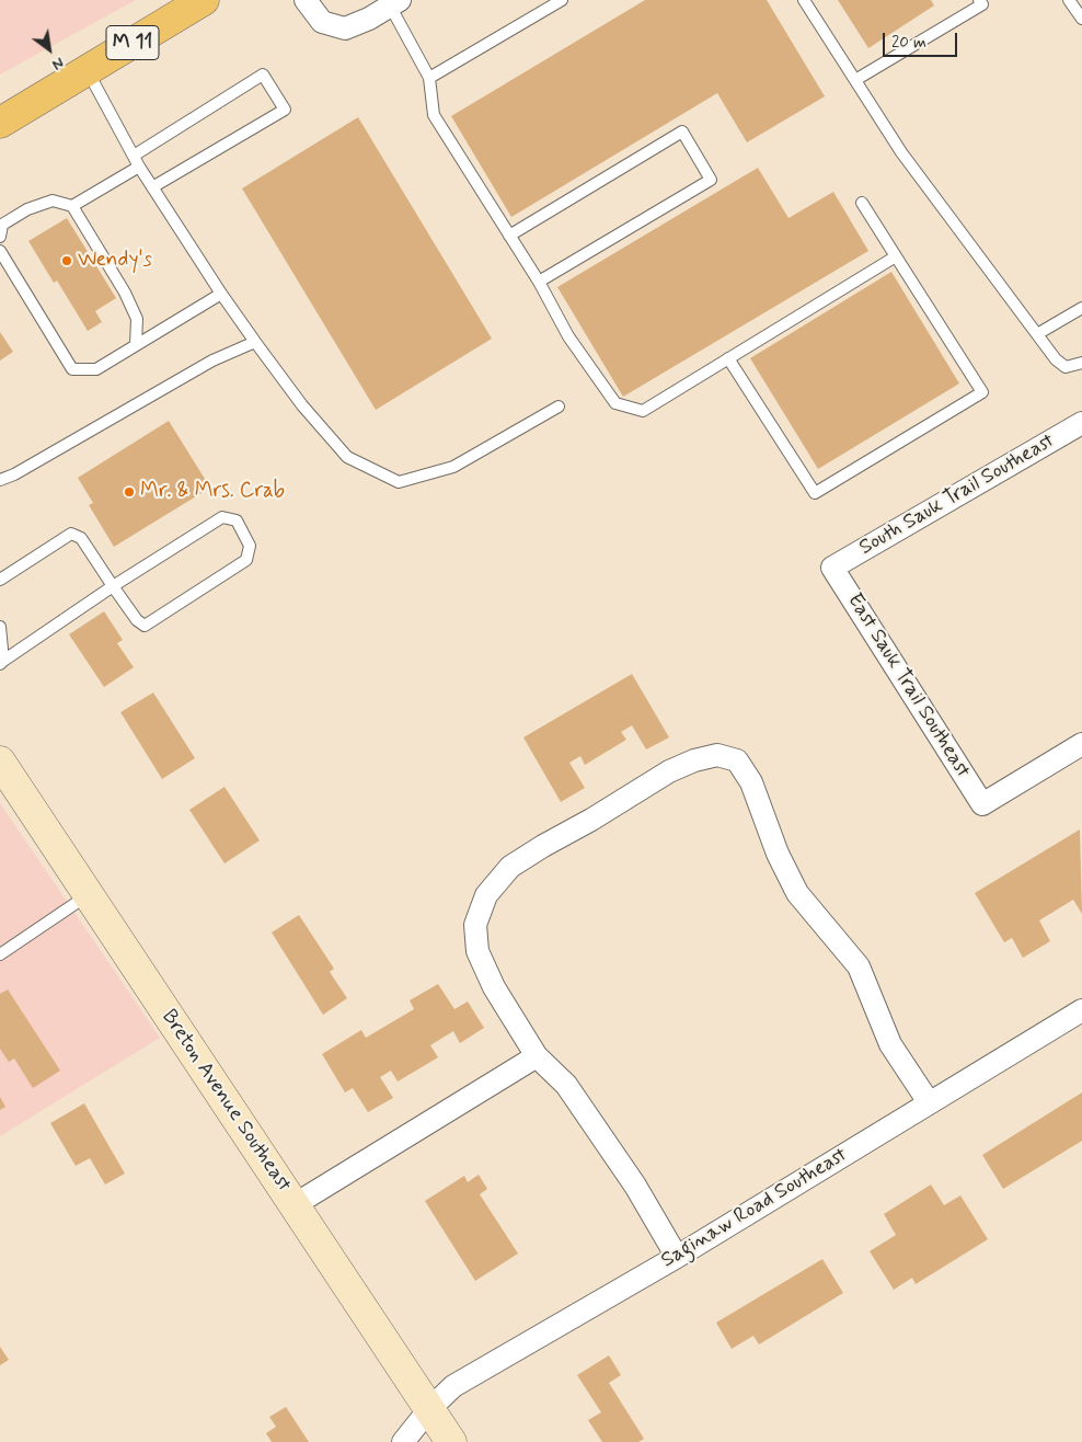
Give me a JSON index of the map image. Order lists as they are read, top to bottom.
{
  "streets": {
    "main road": ["M 11", "Breton Avenue Southeast"],
    "street": ["South Sauk Trail Southeast", "East Sauk Trail Southeast", "Saginaw Road Southeast"]
  },
  "crossings": [
    ["South Sauk Trail Southeast", "East Sauk Trail Southeast"],
    ["Breton Avenue Southeast", "Saginaw Road Southeast"]
  ],
  "places": ["Wendy's", "Mr. & Mrs. Crab"],
  "scale_bar": "20 m",
  "north": "bottom right"
}
